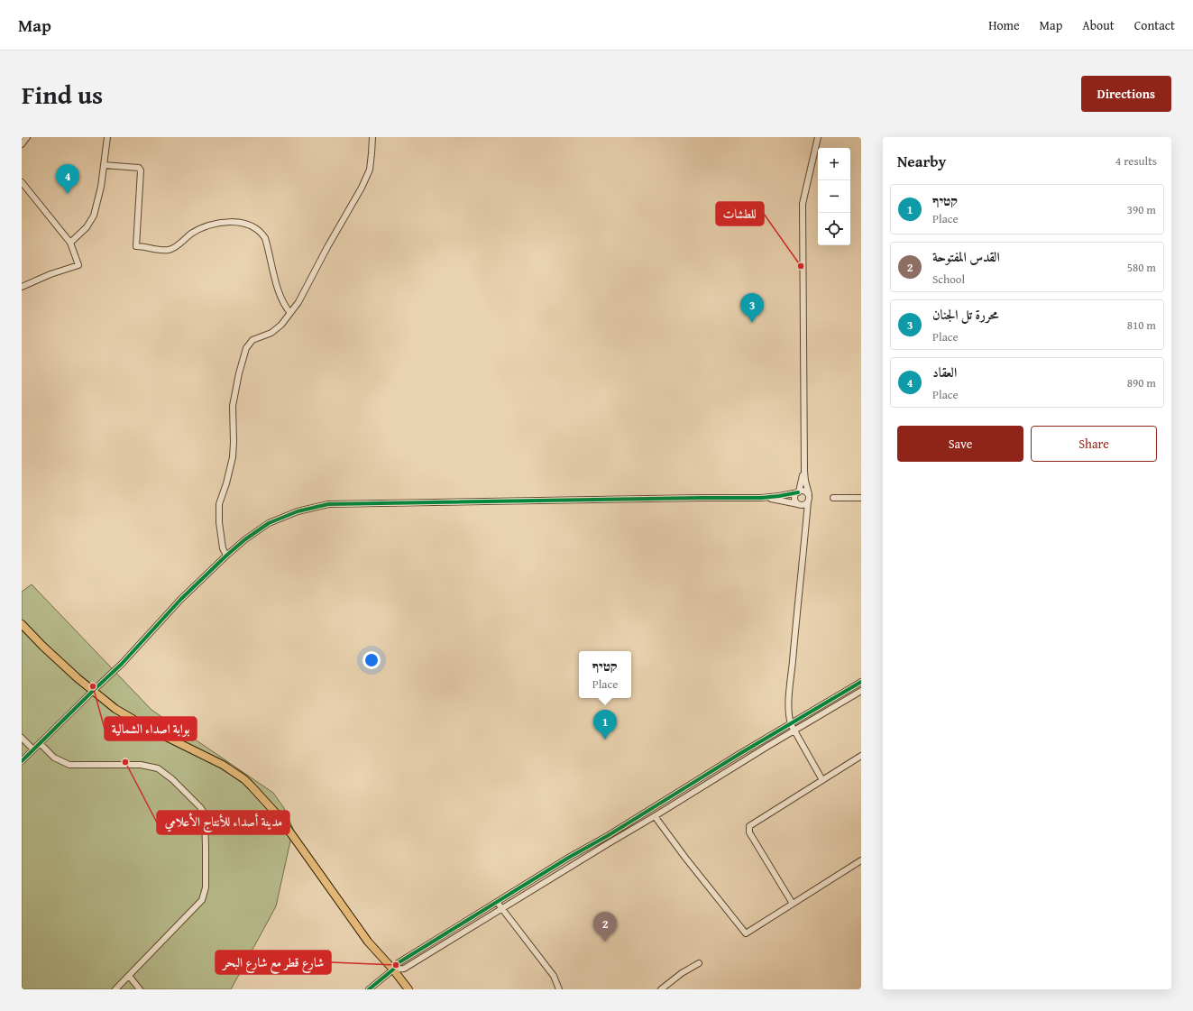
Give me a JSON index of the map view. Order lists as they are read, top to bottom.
{
  "places": [
    "للطشات",
    "بوابة اصداء الشمالية",
    "مدينة أصداء للأنتاج الأعلامي",
    "شارع قطر مع شارع البحر"
  ],
  "page": {
    "header": "Map",
    "nav": [
      "Home",
      "Map",
      "About",
      "Contact"
    ],
    "title": "Find us",
    "buttons": [
      "Directions",
      ["Save", "Share"]
    ],
    "heading": ["Nearby", "4 results"],
    "map_buttons": ["+", "−"],
    "pins": [
      "4",
      "3",
      "1",
      "2"
    ],
    "list": [
      {
        "mark": "1",
        "name": "קטיף",
        "note": "Place",
        "value": "390 m"
      },
      {
        "mark": "2",
        "name": "القدس المفتوحة",
        "note": "School",
        "value": "580 m"
      },
      {
        "mark": "3",
        "name": "محررة تل الجنان",
        "note": "Place",
        "value": "810 m"
      },
      {
        "mark": "4",
        "name": "العقاد",
        "note": "Place",
        "value": "890 m"
      }
    ],
    "popup": ["קטיף", "Place"]
  }
}
